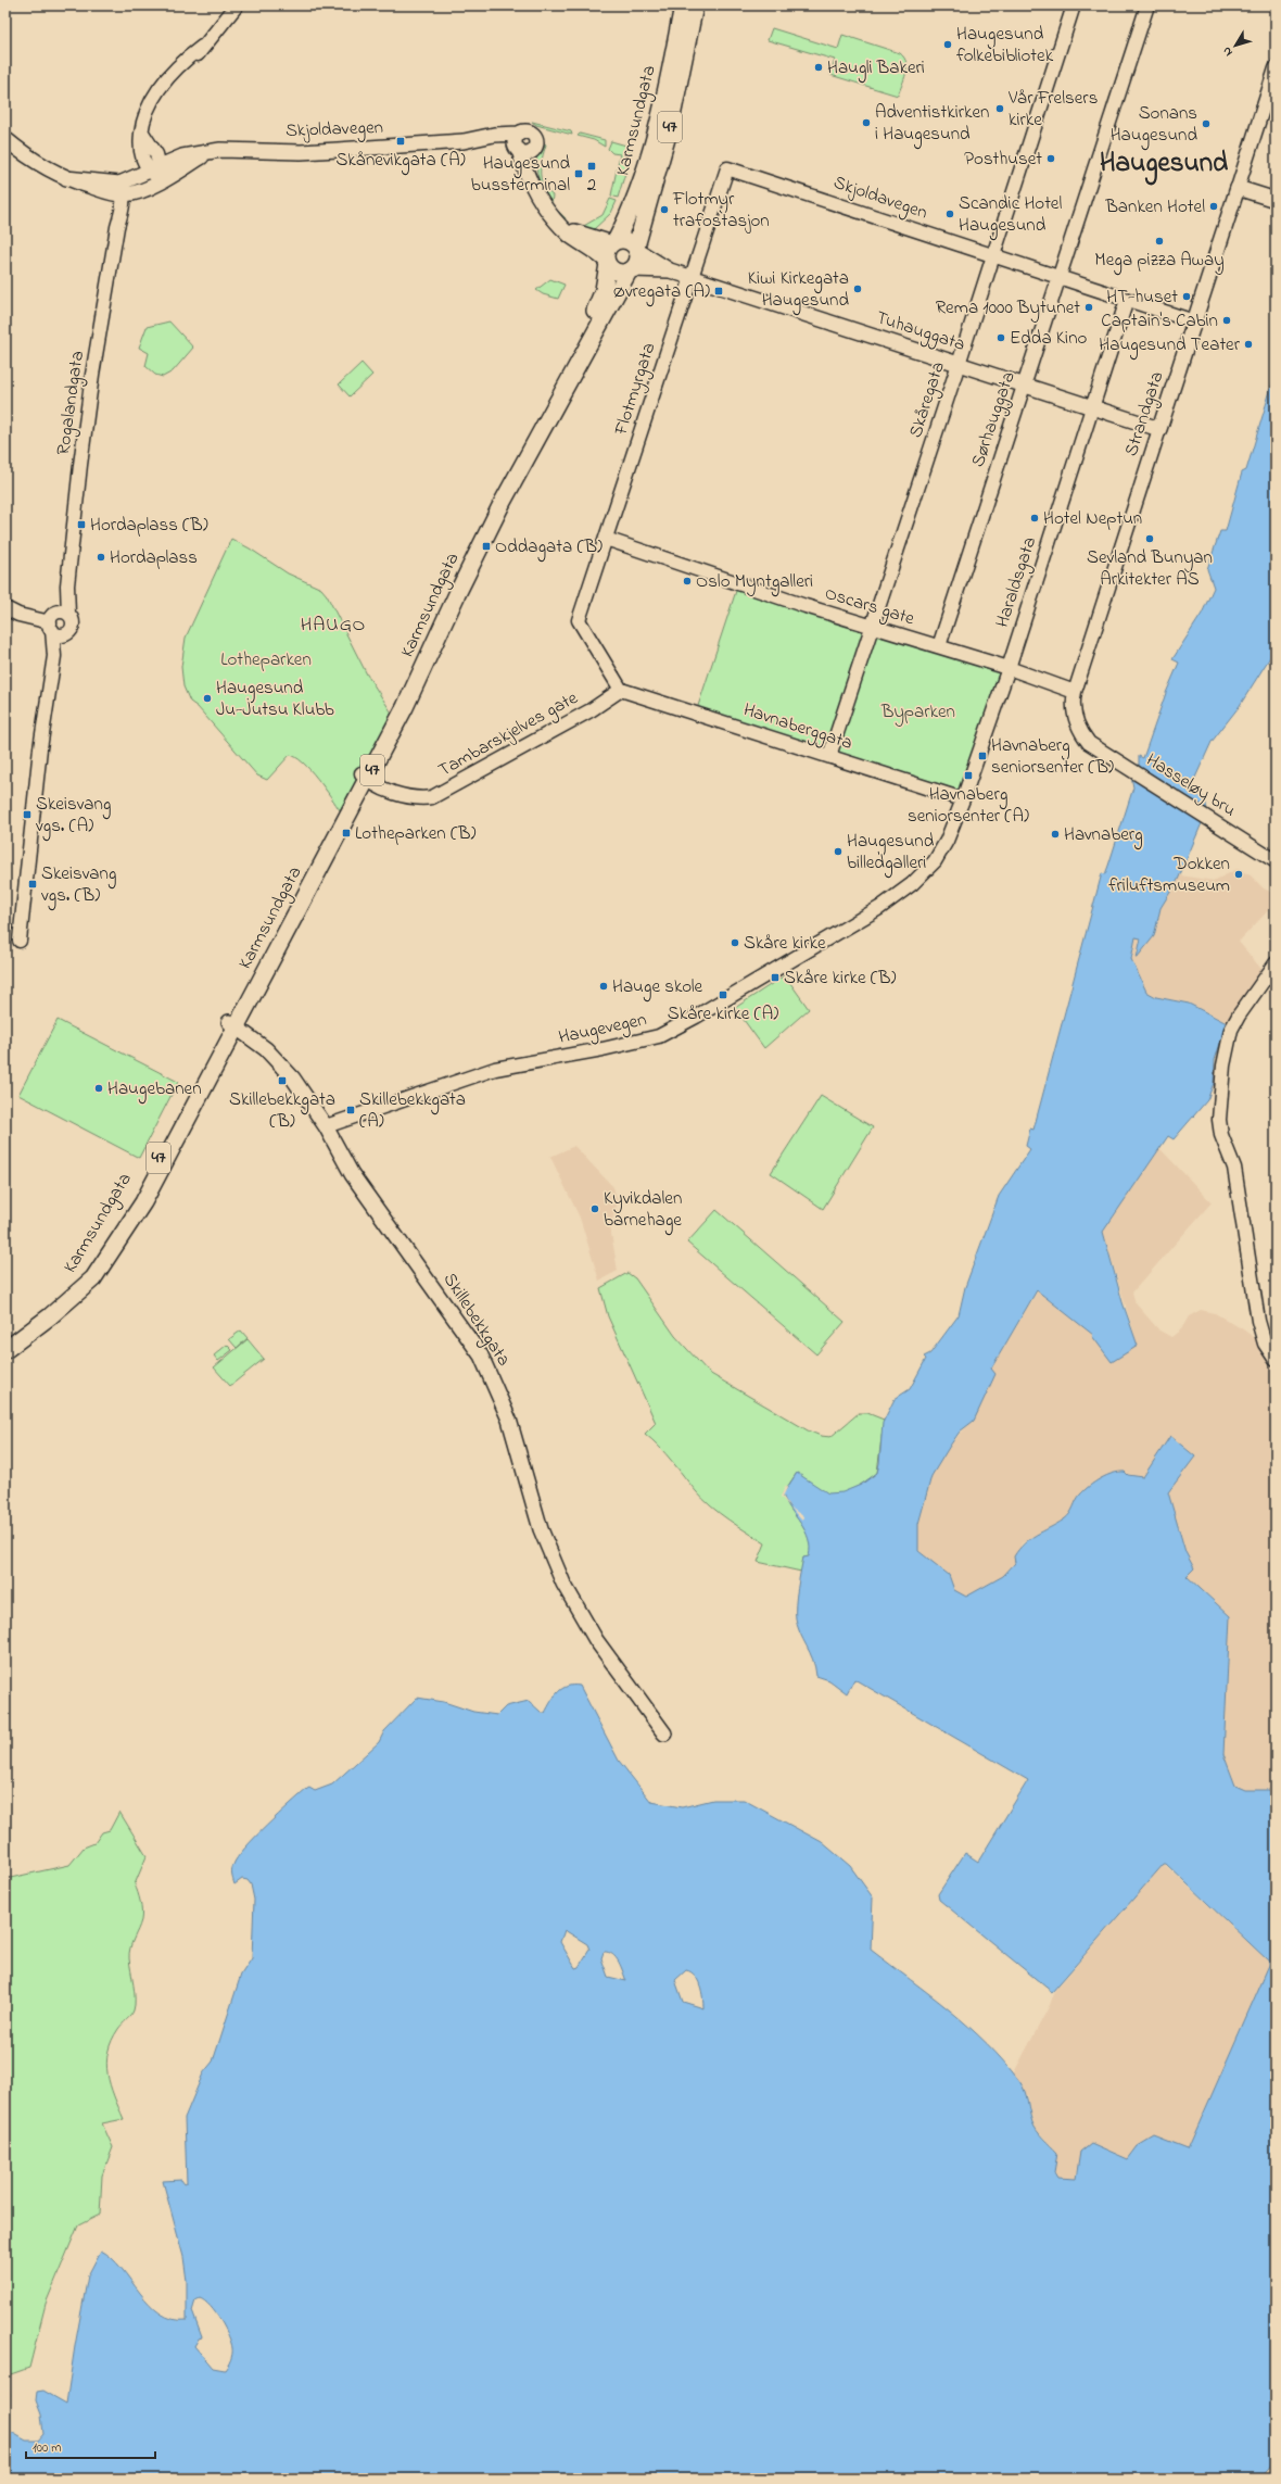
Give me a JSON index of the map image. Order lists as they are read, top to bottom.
{
  "streets": {
    "main road": [
      "Karmsundgata",
      "47",
      "Skjoldavegen",
      "Tuhauggata",
      "Strandgata",
      "Skillebekkgata"
    ],
    "street": [
      "Flotmyrgata",
      "Skåregata",
      "Rogalandgata",
      "Sørhauggata",
      "Haraldsgata",
      "Oscars gate",
      "Havnaberggata",
      "Tambarskjelves gate",
      "Hasseløy bru",
      "Haugevegen"
    ]
  },
  "crossings": [
    ["Karmsundgata", "47"],
    ["Karmsundgata", "Tuhauggata"],
    ["Karmsundgata", "Tambarskjelves gate"],
    ["Karmsundgata", "Skillebekkgata"],
    ["47", "Tuhauggata"],
    ["Skjoldavegen", "Flotmyrgata"],
    ["Skjoldavegen", "Skåregata"],
    ["Skjoldavegen", "Rogalandgata"],
    ["Skjoldavegen", "Strandgata"],
    ["Skjoldavegen", "Sørhauggata"],
    ["Skjoldavegen", "Haraldsgata"],
    ["Tuhauggata", "Flotmyrgata"],
    ["Tuhauggata", "Skåregata"],
    ["Tuhauggata", "Strandgata"],
    ["Tuhauggata", "Sørhauggata"],
    ["Tuhauggata", "Haraldsgata"],
    ["Flotmyrgata", "Oscars gate"],
    ["Flotmyrgata", "Havnaberggata"],
    ["Flotmyrgata", "Tambarskjelves gate"],
    ["Skåregata", "Oscars gate"],
    ["Skåregata", "Havnaberggata"],
    ["Strandgata", "Oscars gate"],
    ["Strandgata", "Hasseløy bru"],
    ["Sørhauggata", "Oscars gate"],
    ["Haraldsgata", "Oscars gate"],
    ["Haraldsgata", "Havnaberggata"],
    ["Haraldsgata", "Haugevegen"],
    ["Havnaberggata", "Tambarskjelves gate"],
    ["Havnaberggata", "Haugevegen"],
    ["Haugevegen", "Skillebekkgata"]
  ],
  "districts": ["Haugesund", "HAUGO"],
  "parks": ["Lotheparken", "Byparken"],
  "places": {
    "other": [
      "Haugesund folkebibliotek",
      "Haugli Bakeri",
      "Vår Frelsers kirke",
      "Adventistkirken i Haugesund",
      "Sonans Haugesund",
      "Posthuset",
      "Banken Hotel",
      "Flotmyr trafostasjon",
      "Scandic Hotel Haugesund",
      "Mega pizza Away",
      "Kiwi Kirkegata Haugesund",
      "HT-huset",
      "Rema 1000 Bytunet",
      "Captain's Cabin",
      "Edda Kino",
      "Haugesund Teater",
      "Hotel Neptun",
      "Sevland Bunyan Arkitekter AS",
      "Hordaplass",
      "Oslo Myntgalleri",
      "Haugesund Ju-Jutsu Klubb",
      "Havnaberg",
      "Haugesund billedgalleri",
      "Dokken friluftsmuseum",
      "Skåre kirke",
      "Hauge skole",
      "Haugebanen",
      "Kyvikdalen barnehage"
    ],
    "transit": [
      "Skånevikgata (A)",
      "2",
      "Haugesund bussterminal",
      "Øvregata (A)",
      "Hordaplass (B)",
      "Oddagata (B)",
      "Havnaberg seniorsenter (B)",
      "Havnaberg seniorsenter (A)",
      "Skeisvang vgs. (A)",
      "Lotheparken (B)",
      "Skeisvang vgs. (B)",
      "Skåre kirke (B)",
      "Skåre kirke (A)",
      "Skillebekkgata (B)",
      "Skillebekkgata (A)"
    ]
  },
  "scale_bar": "100 m",
  "north": "bottom left"
}
